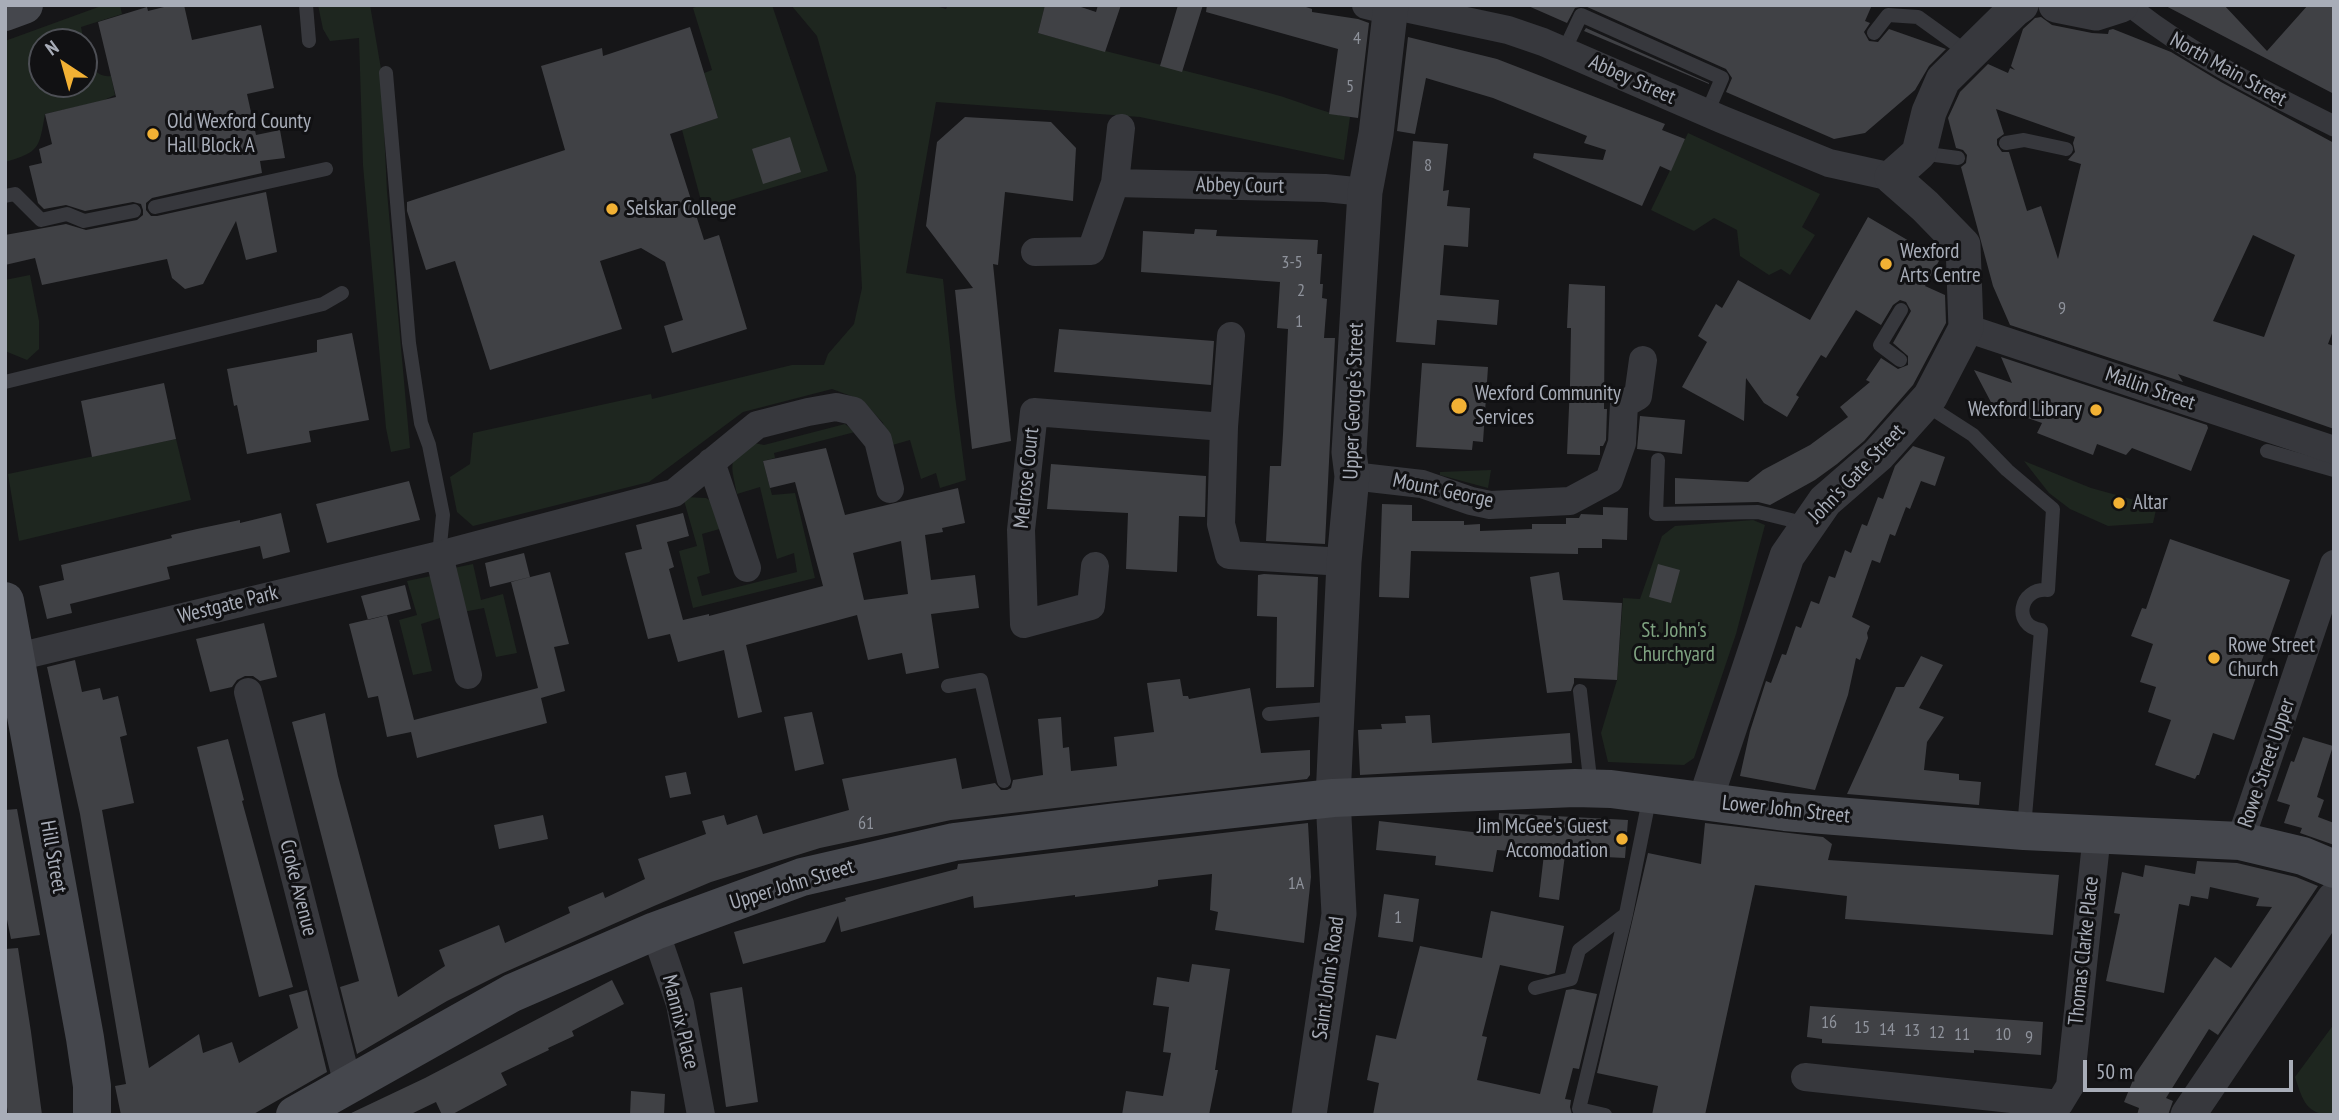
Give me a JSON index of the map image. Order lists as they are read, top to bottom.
{
  "streets": {
    "main road": ["Lower John Street", "Hill Street", "Upper John Street"],
    "street": [
      "North Main Street",
      "Abbey Street",
      "Abbey Court",
      "Mallin Street",
      "Upper George's Street",
      "John's Gate Street",
      "Melrose Court",
      "Mount George",
      "Westgate Park",
      "Rowe Street Upper",
      "Croke Avenue",
      "Thomas Clarke Place",
      "Saint John's Road",
      "Mannix Place"
    ]
  },
  "crossings": [
    ["Abbey Street", "Upper George's Street"],
    ["Abbey Street", "John's Gate Street"],
    ["Abbey Court", "Upper George's Street"],
    ["Mallin Street", "John's Gate Street"],
    ["Upper George's Street", "Mount George"],
    ["Upper George's Street", "Lower John Street"],
    ["Upper George's Street", "Upper John Street"],
    ["Upper George's Street", "Saint John's Road"],
    ["John's Gate Street", "Lower John Street"],
    ["Westgate Park", "Hill Street"],
    ["Rowe Street Upper", "Lower John Street"],
    ["Lower John Street", "Upper John Street"],
    ["Lower John Street", "Thomas Clarke Place"],
    ["Lower John Street", "Saint John's Road"],
    ["Upper John Street", "Croke Avenue"],
    ["Upper John Street", "Saint John's Road"],
    ["Upper John Street", "Mannix Place"]
  ],
  "parks": ["St. John's Churchyard"],
  "places": [
    "Old Wexford County Hall Block A",
    "Selskar College",
    "Wexford Arts Centre",
    "Wexford Community Services",
    "Wexford Library",
    "Altar",
    "Rowe Street Church",
    "Jim McGee's Guest Accomodation"
  ],
  "house_numbers": [
    "4",
    "5",
    "8",
    "3-5",
    "2",
    "9",
    "1",
    "61",
    "1A",
    "1",
    "16",
    "15",
    "14",
    "13",
    "12",
    "11",
    "10",
    "9"
  ],
  "scale_bar": "50 m",
  "north": "top left"
}
